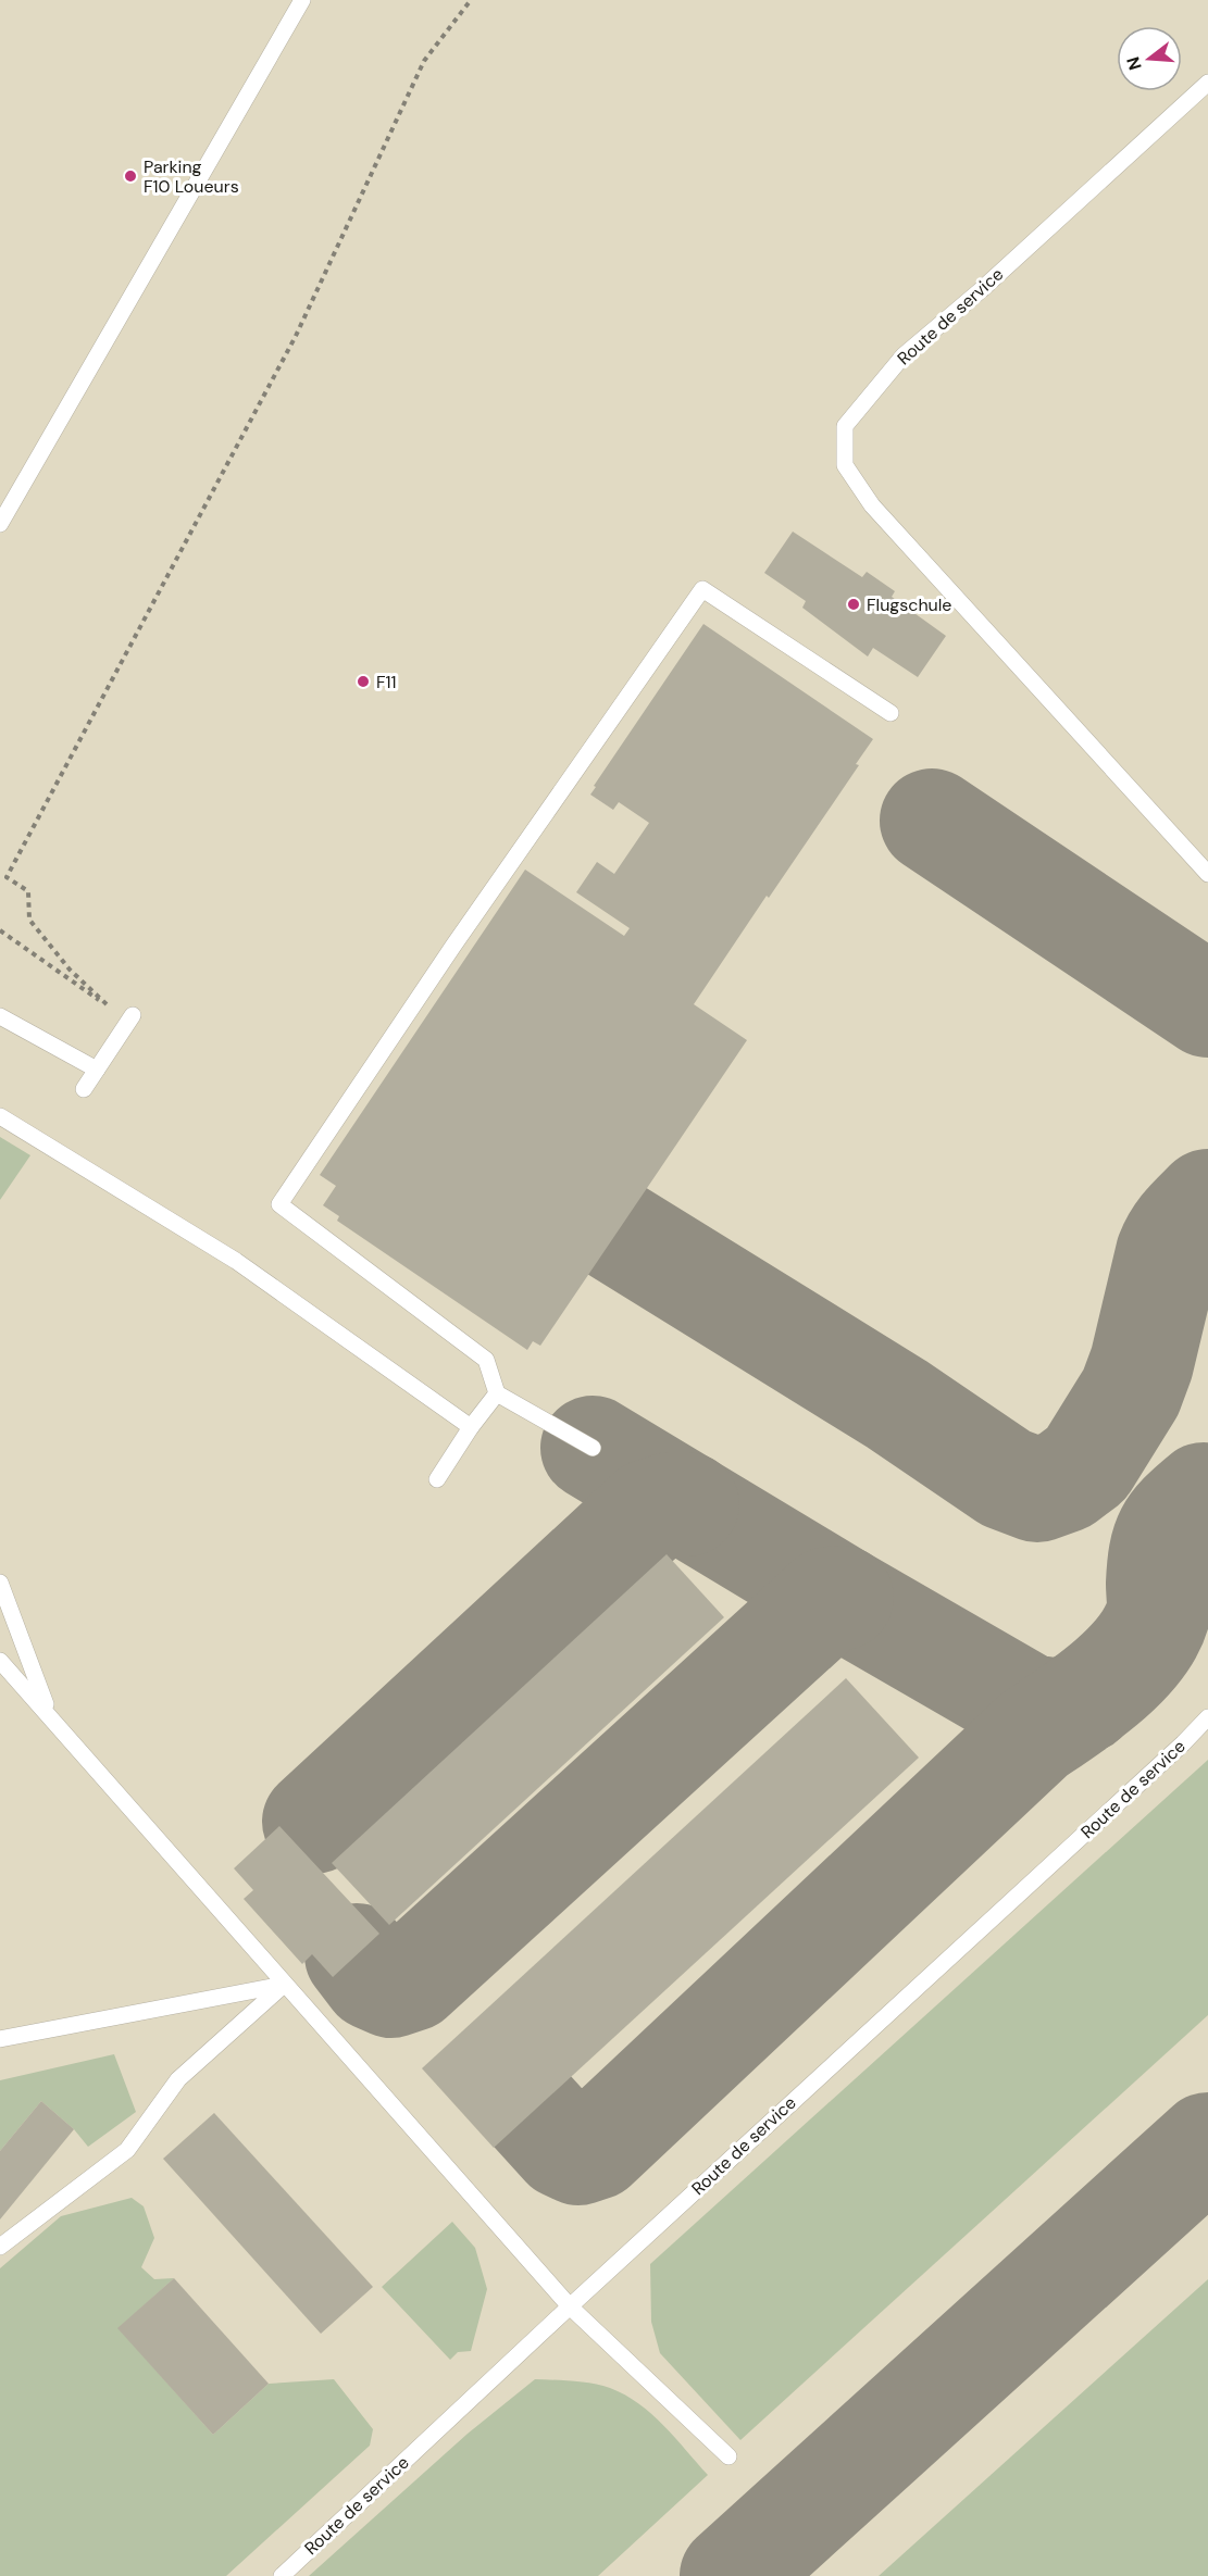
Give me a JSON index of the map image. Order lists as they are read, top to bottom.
{
  "streets": {
    "lane": ["Route de service"]
  },
  "places": ["Parking F10 Loueurs", "Flugschule", "F11"],
  "north": "left"
}
